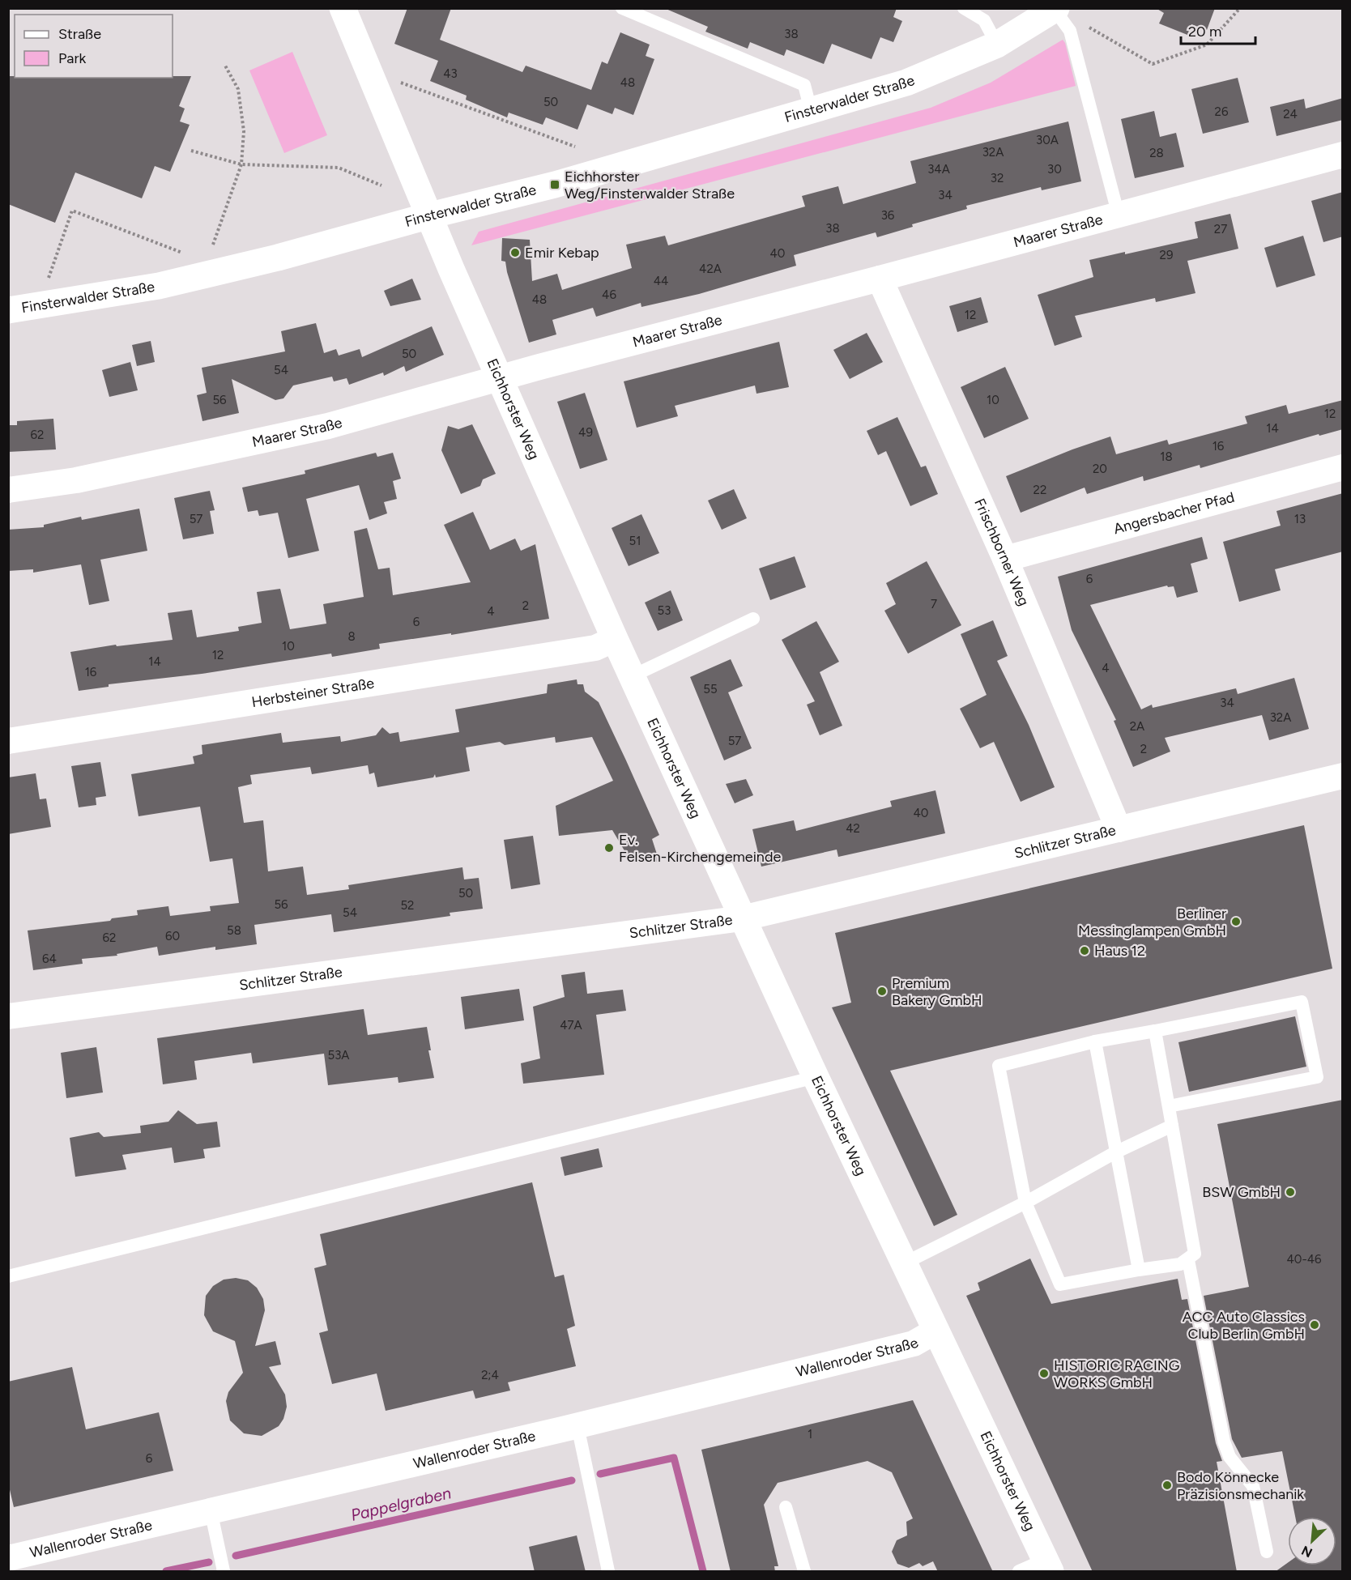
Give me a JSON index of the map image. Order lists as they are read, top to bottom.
{
  "streets": {
    "main road": ["Finsterwalder Straße", "Eichhorster Weg"],
    "street": [
      "Maarer Straße",
      "Angersbacher Pfad",
      "Frischborner Weg",
      "Herbsteiner Straße",
      "Schlitzer Straße",
      "Wallenroder Straße"
    ]
  },
  "crossings": [
    ["Finsterwalder Straße", "Eichhorster Weg"],
    ["Maarer Straße", "Eichhorster Weg"],
    ["Maarer Straße", "Frischborner Weg"],
    ["Eichhorster Weg", "Herbsteiner Straße"],
    ["Eichhorster Weg", "Schlitzer Straße"],
    ["Eichhorster Weg", "Wallenroder Straße"],
    ["Angersbacher Pfad", "Frischborner Weg"],
    ["Frischborner Weg", "Schlitzer Straße"]
  ],
  "water": ["Pappelgraben"],
  "places": {
    "transit": ["Eichhorster Weg/Finsterwalder Straße"],
    "other": [
      "Emir Kebap",
      "Ev. Felsen-Kirchengemeinde",
      "Berliner Messinglampen GmbH",
      "Haus 12",
      "Premium Bakery GmbH",
      "BSW GmbH",
      "ACC Auto Classics Club Berlin GmbH",
      "HISTORIC RACING WORKS GmbH",
      "Bodo Könnecke Präzisionsmechanik"
    ]
  },
  "house_numbers": [
    "38",
    "43",
    "48",
    "50",
    "26",
    "24",
    "30A",
    "32A",
    "28",
    "34A",
    "30",
    "32",
    "34",
    "36",
    "38",
    "27",
    "40",
    "29",
    "42A",
    "44",
    "46",
    "48",
    "12",
    "50",
    "54",
    "56",
    "10",
    "12",
    "14",
    "49",
    "62",
    "16",
    "18",
    "20",
    "22",
    "57",
    "13",
    "51",
    "6",
    "7",
    "2",
    "53",
    "4",
    "6",
    "8",
    "10",
    "12",
    "14",
    "4",
    "16",
    "55",
    "34",
    "32A",
    "2A",
    "57",
    "2",
    "40",
    "42",
    "50",
    "56",
    "52",
    "54",
    "58",
    "60",
    "62",
    "64",
    "47A",
    "53A",
    "40-46",
    "2;4",
    "1",
    "6"
  ],
  "legend": ["Straße", "Park"],
  "scale_bar": "20 m",
  "north": "bottom left"
}
